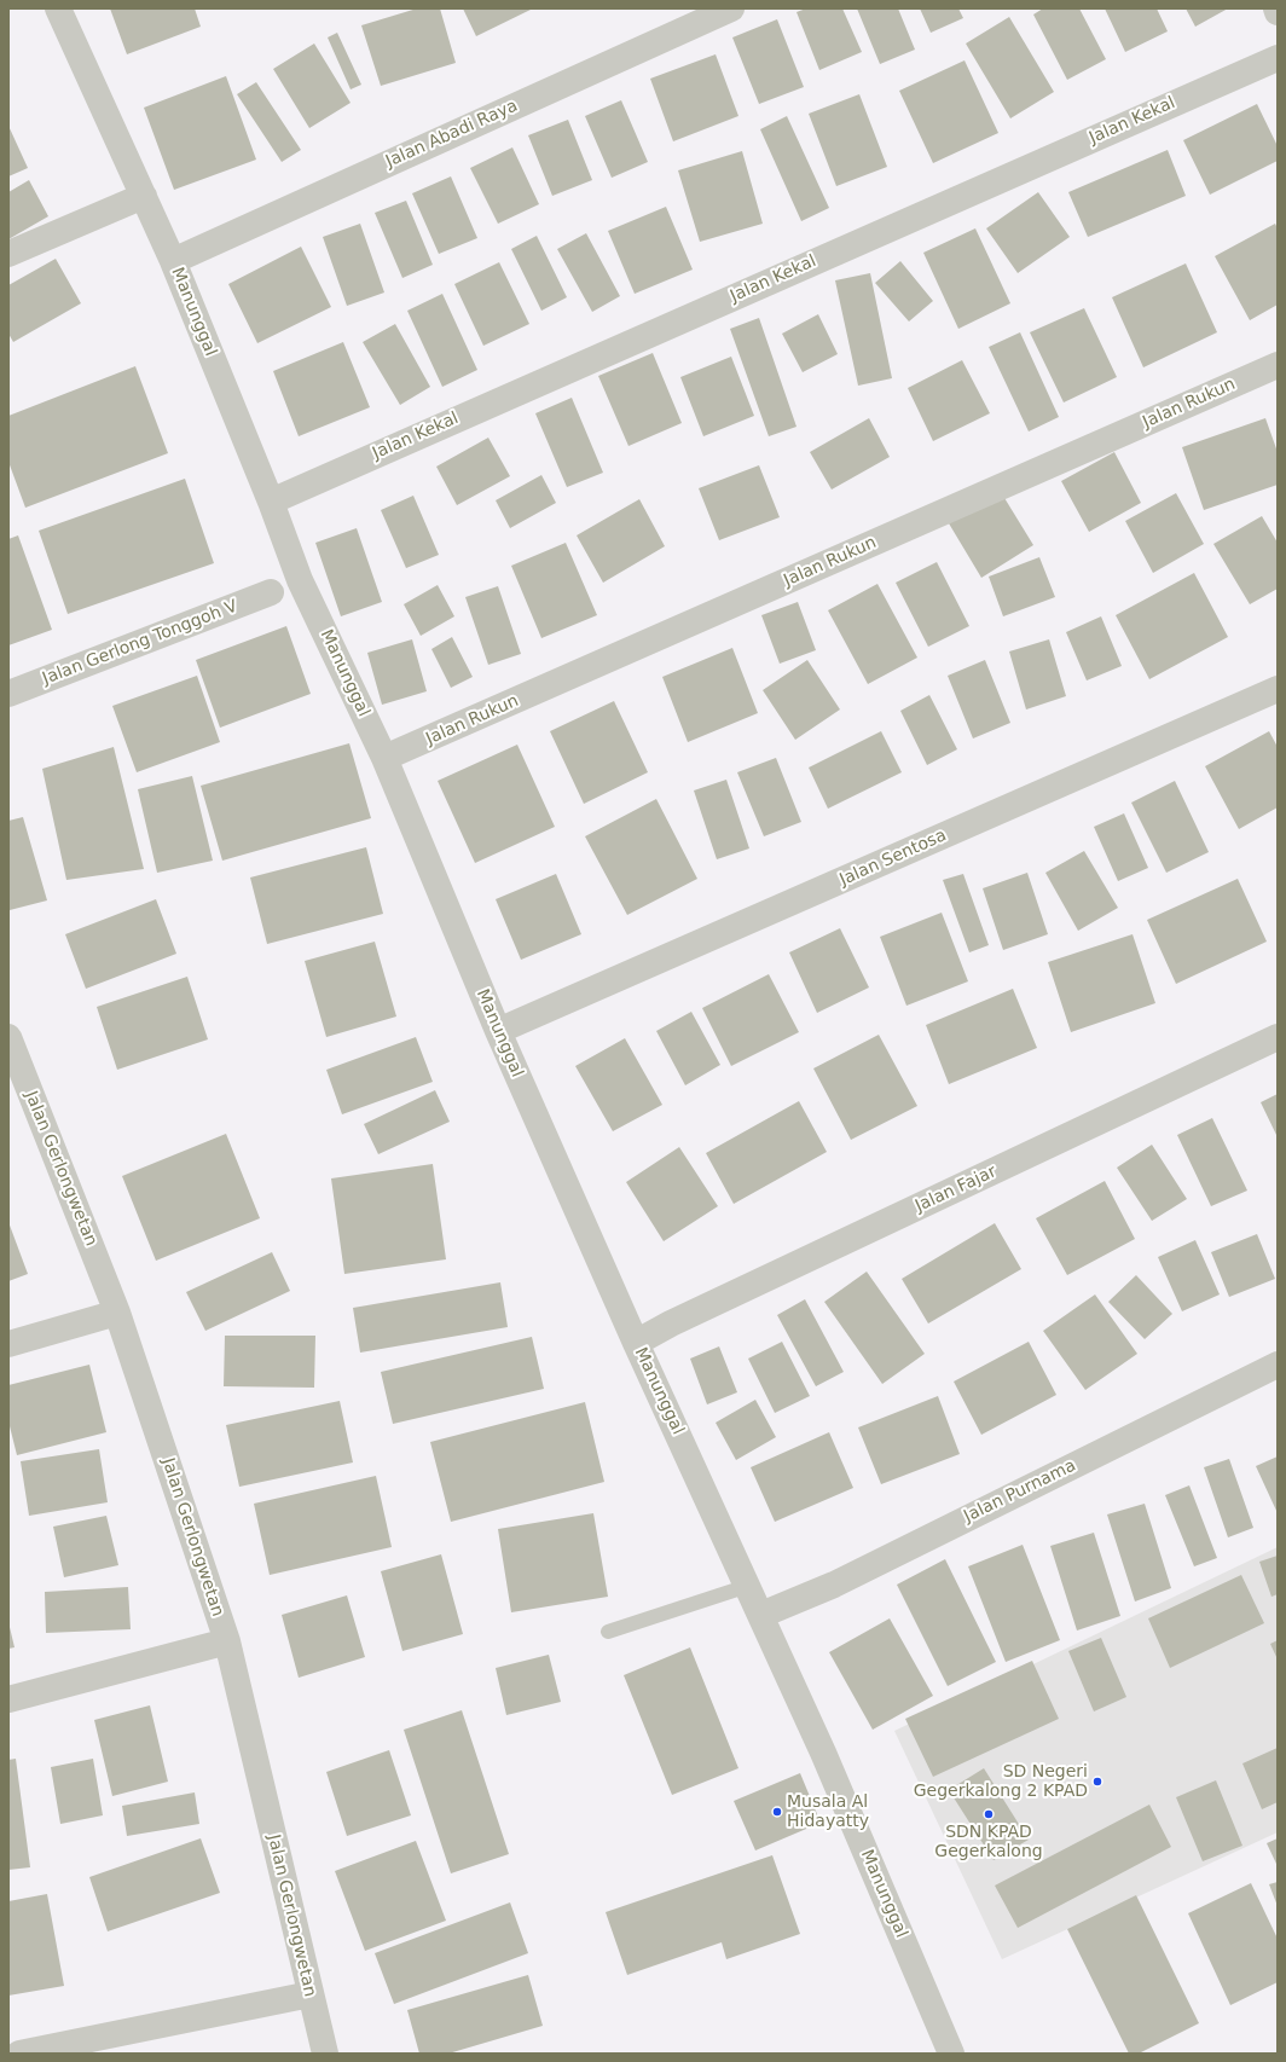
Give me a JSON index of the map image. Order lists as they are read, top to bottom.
{
  "streets": {
    "street": [
      "Jalan Kekal",
      "Jalan Abadi Raya",
      "Manunggal",
      "Jalan Rukun",
      "Jalan Gerlong Tonggoh V",
      "Jalan Sentosa",
      "Jalan Gerlongwetan",
      "Jalan Fajar",
      "Jalan Purnama"
    ]
  },
  "crossings": [
    ["Jalan Kekal", "Manunggal"],
    ["Jalan Abadi Raya", "Manunggal"],
    ["Manunggal", "Jalan Rukun"],
    ["Manunggal", "Jalan Sentosa"],
    ["Manunggal", "Jalan Fajar"],
    ["Manunggal", "Jalan Purnama"]
  ],
  "places": ["SD Negeri Gegerkalong 2 KPAD", "Musala Al Hidayatty", "SDN KPAD Gegerkalong"]
}
